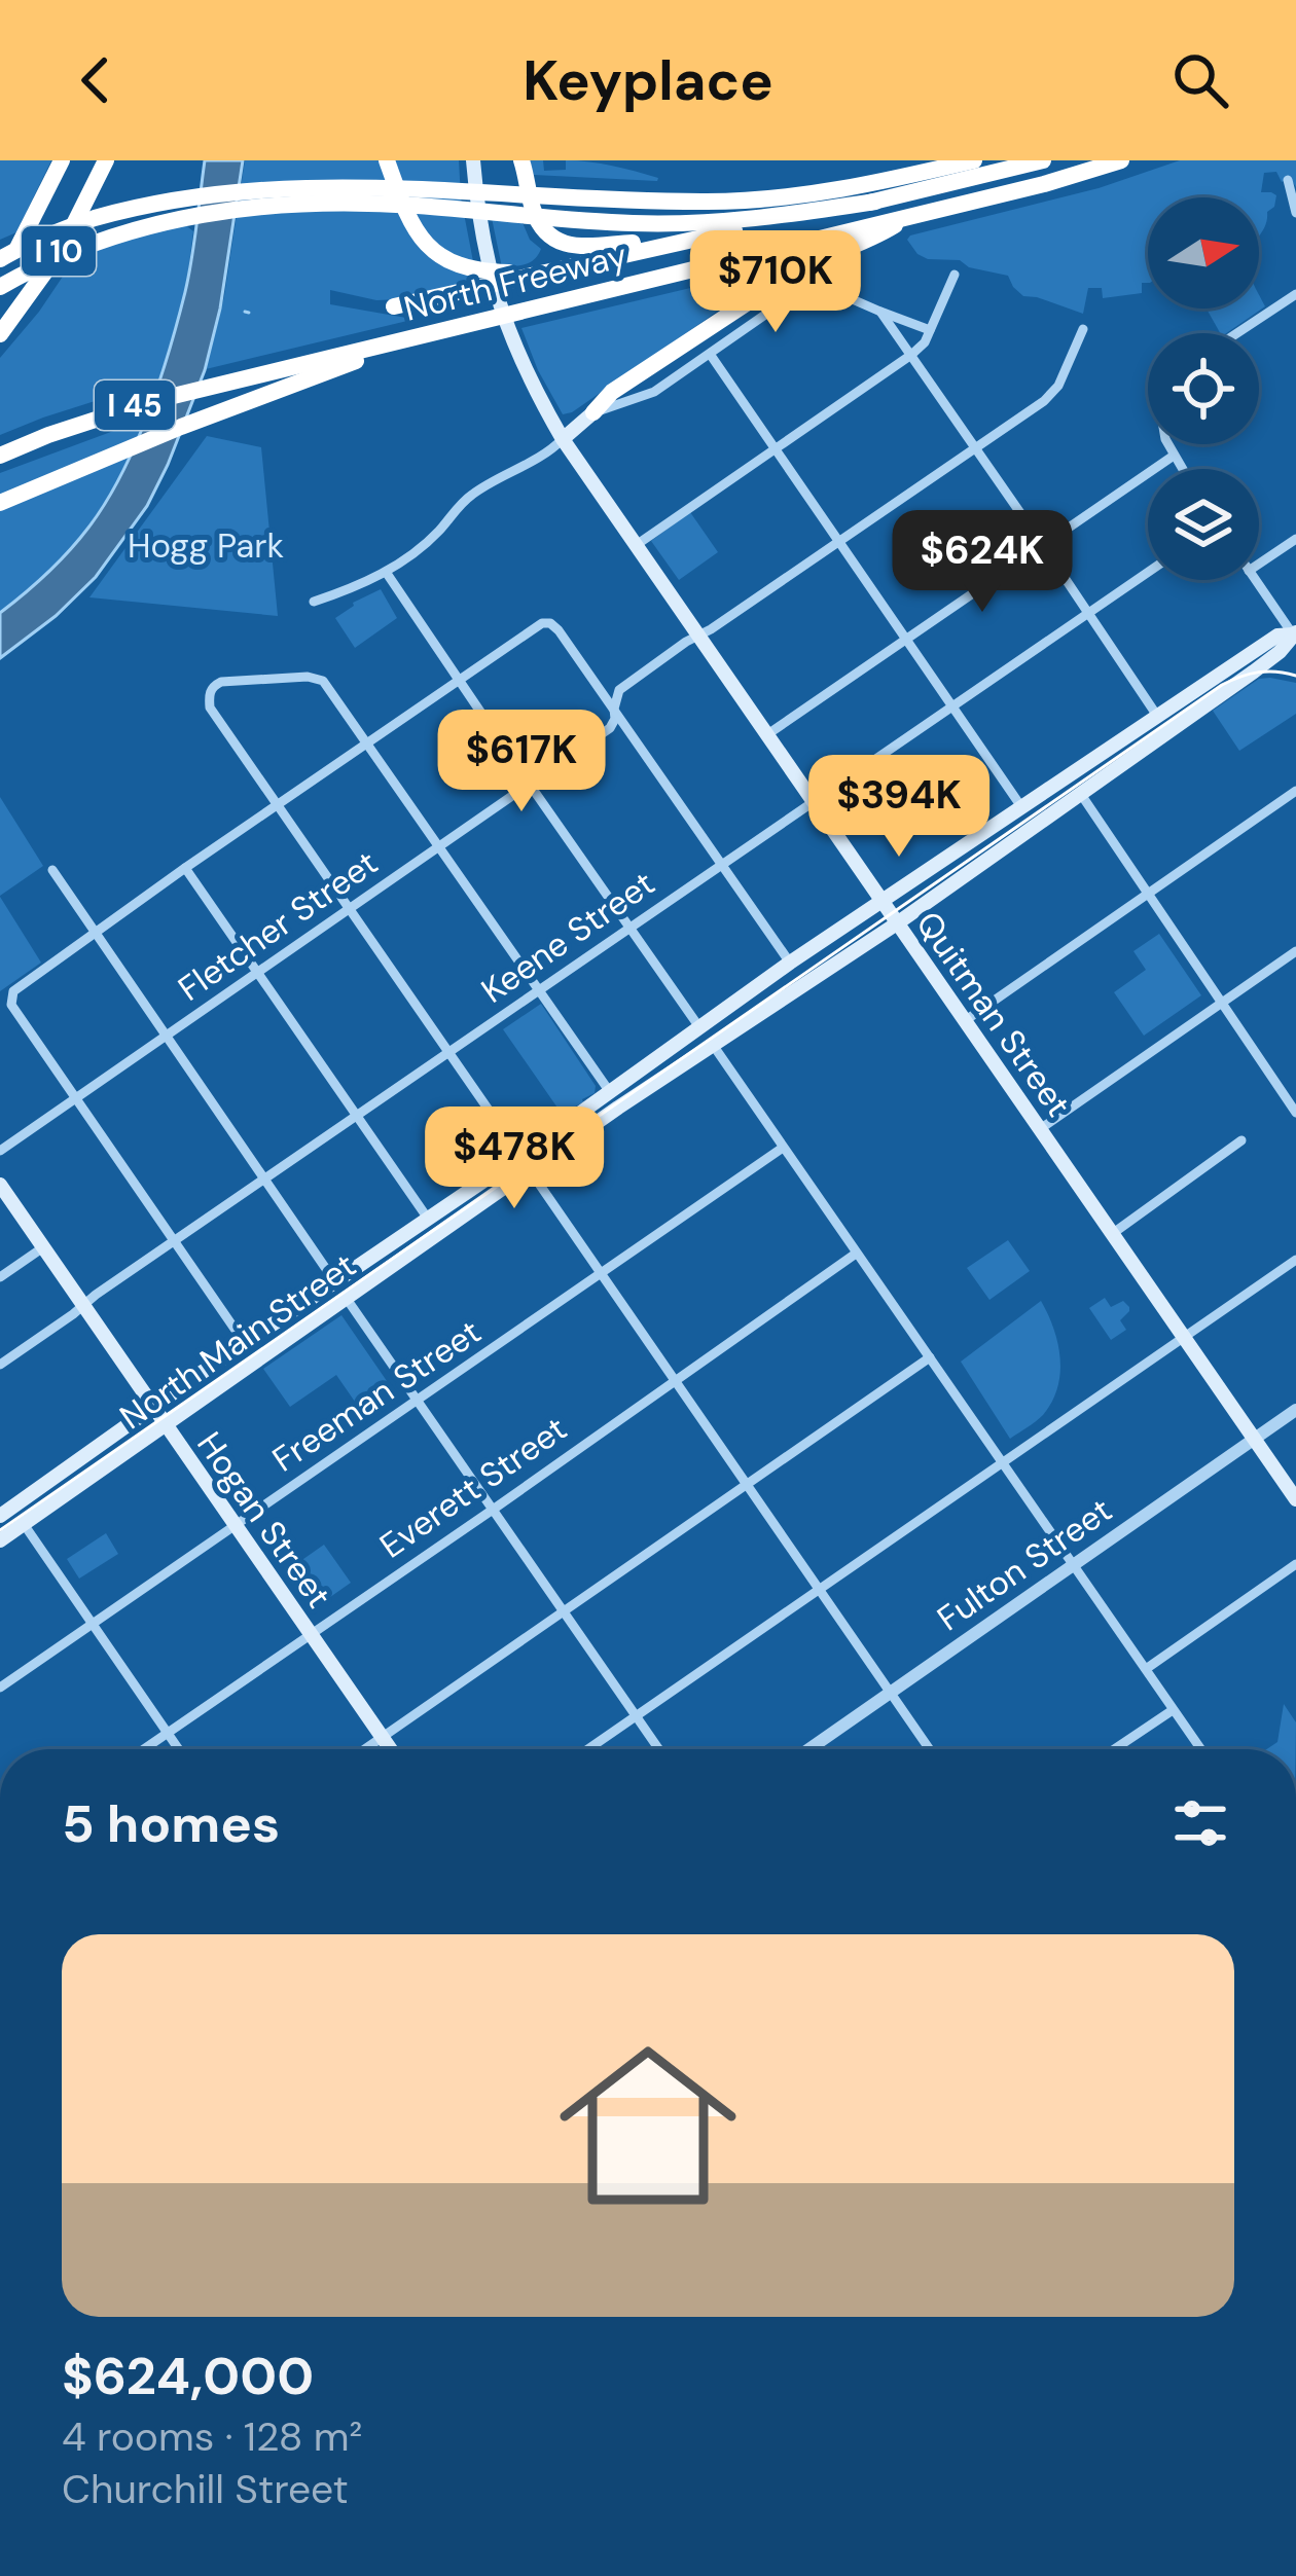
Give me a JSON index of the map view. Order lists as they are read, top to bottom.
{
  "streets": {
    "highway": ["I 10", "North Freeway", "I 45"],
    "main road": ["Quitman Street", "North Main Street", "Hogan Street"],
    "street": [
      "Fletcher Street",
      "Keene Street",
      "Freeman Street",
      "Everett Street",
      "Fulton Street"
    ]
  },
  "crossings": [
    ["North Freeway", "I 45"],
    ["Fletcher Street", "Quitman Street"],
    ["Keene Street", "Quitman Street"],
    ["Keene Street", "Hogan Street"],
    ["Quitman Street", "North Main Street"],
    ["Quitman Street", "Fulton Street"],
    ["North Main Street", "Hogan Street"],
    ["Freeman Street", "Hogan Street"],
    ["Everett Street", "Hogan Street"]
  ],
  "parks": ["Hogg Park"],
  "north": "right",
  "page": {
    "header": "Keyplace",
    "price": [
      "$710K",
      "$624K",
      "$617K",
      "$394K",
      "$478K"
    ],
    "heading": "5 homes",
    "list": [
      {
        "name": "$624,000",
        "note": "4 rooms · 128 m² · Churchill Street"
      }
    ]
  }
}
